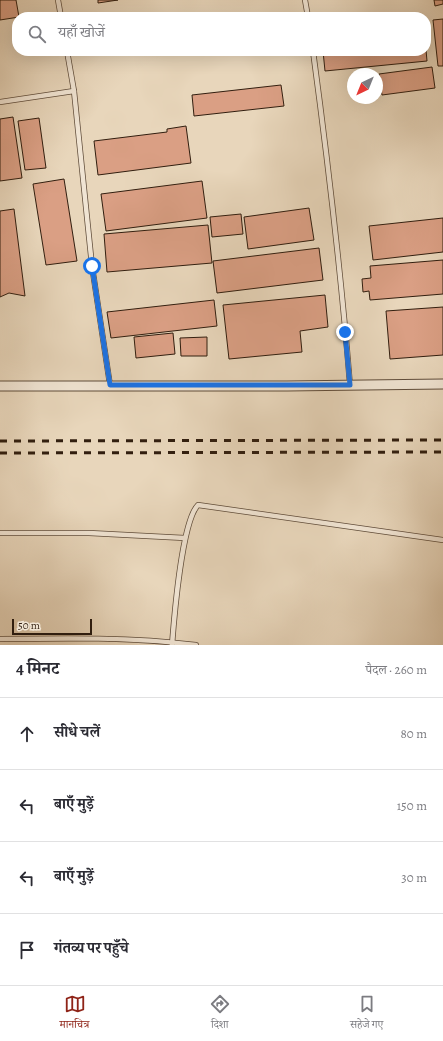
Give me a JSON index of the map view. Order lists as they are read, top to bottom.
{
  "scale_bar": "50 m",
  "north": "bottom left",
  "page": {
    "search": "यहाँ खोजें",
    "scale": "50 m",
    "heading": ["4 मिनट", "पैदल · 260 m"],
    "list": [
      ["सीधे चलें", "80 m"],
      ["बाएँ मुड़ें", "150 m"],
      ["बाएँ मुड़ें", "30 m"],
      "गंतव्य पर पहुँचे"
    ],
    "nav": ["मानचित्र", "दिशा", "सहेजे गए"]
  }
}
